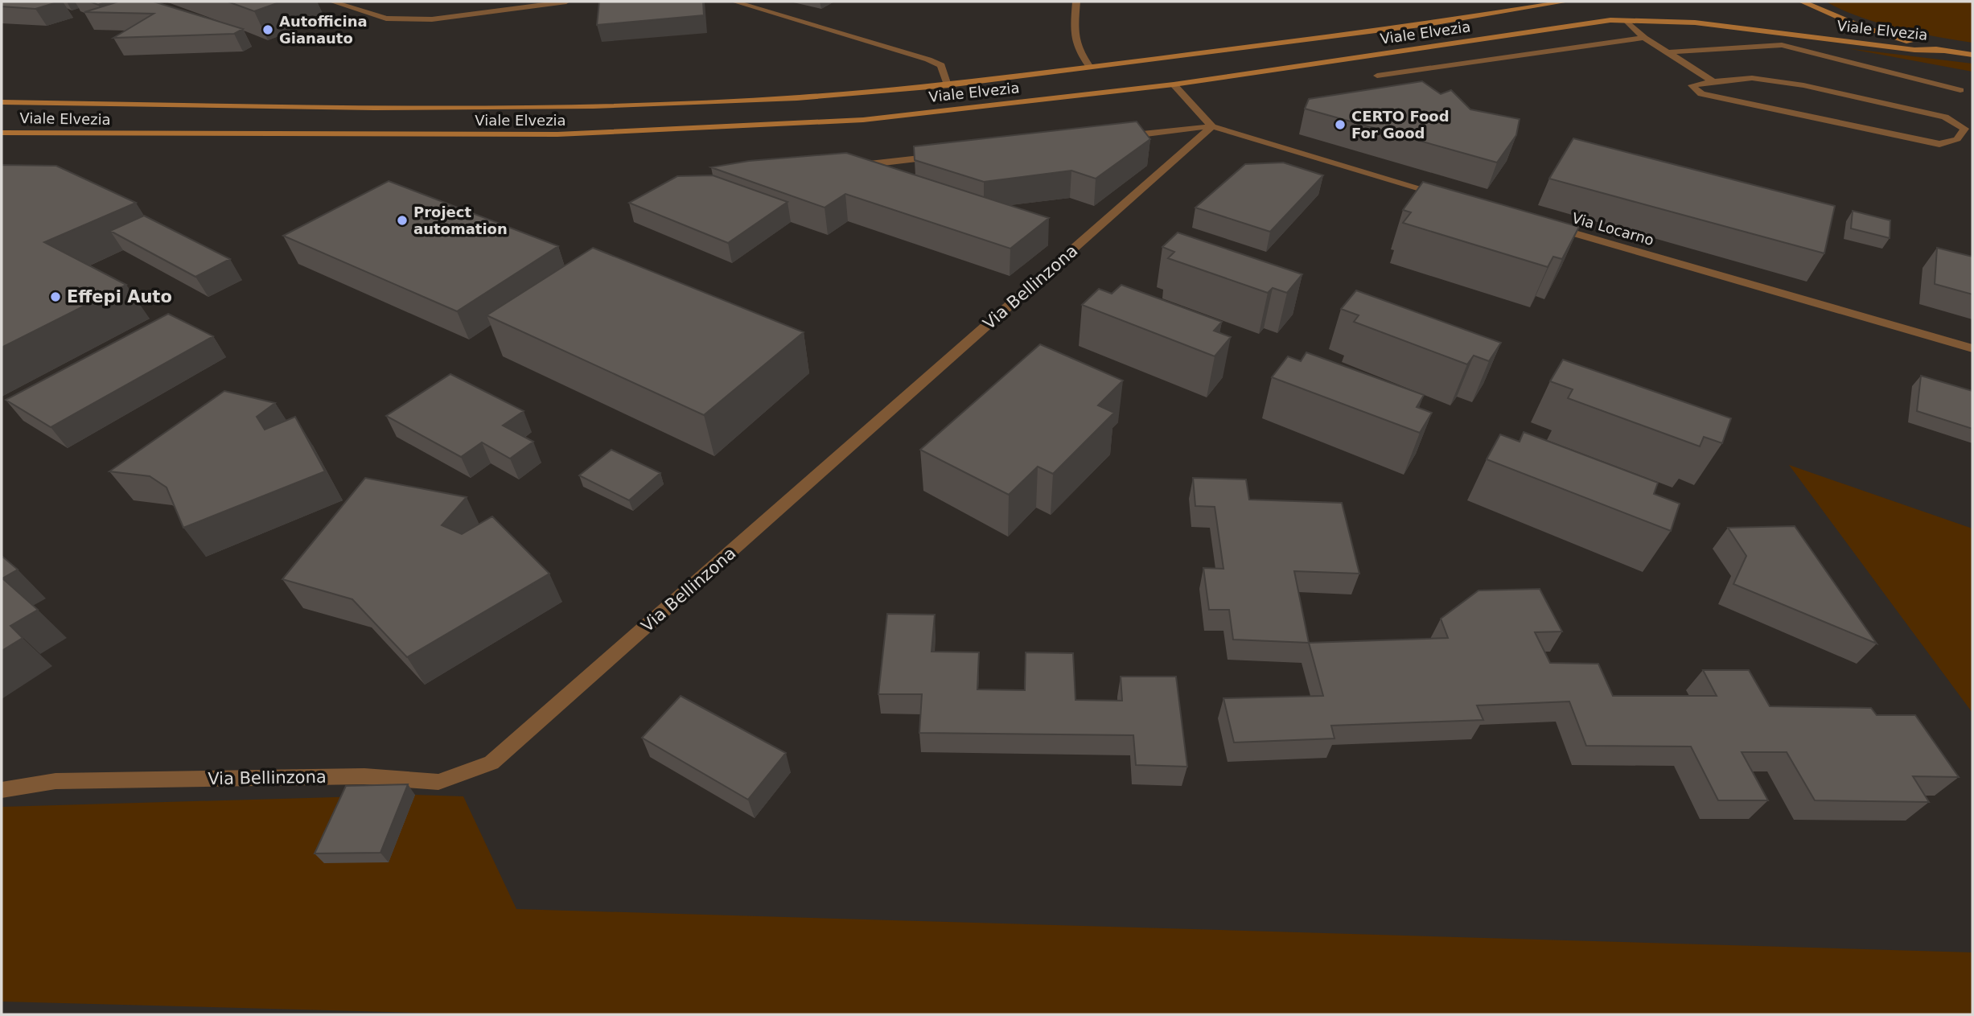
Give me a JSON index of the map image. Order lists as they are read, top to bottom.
{
  "streets": {
    "main road": ["Viale Elvezia"],
    "street": ["Via Locarno", "Via Bellinzona"]
  },
  "places": [
    "Autofficina Gianauto",
    "CERTO Food For Good",
    "Project automation",
    "Effepi Auto"
  ]
}
